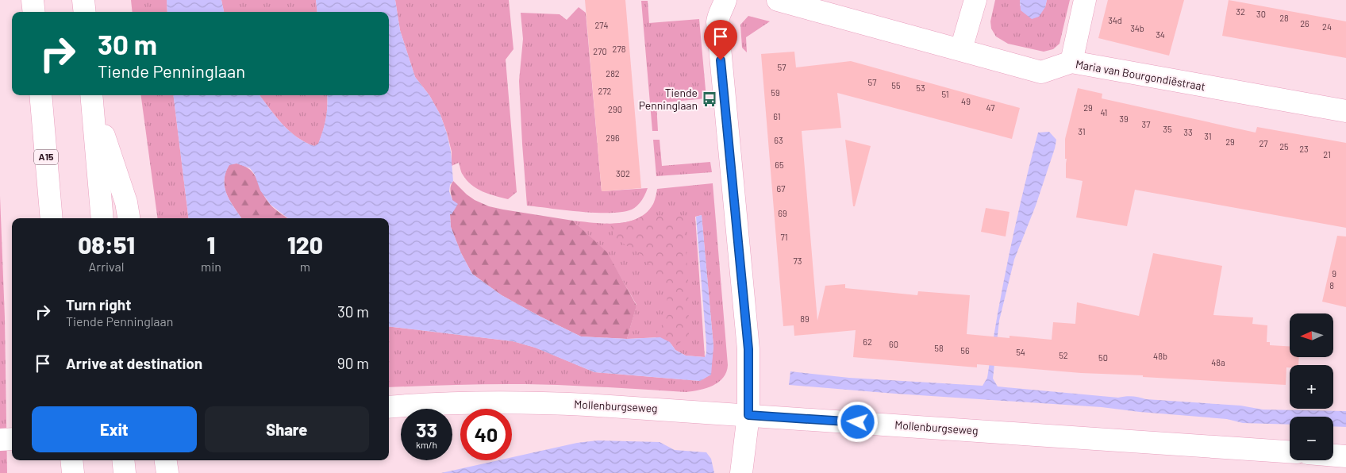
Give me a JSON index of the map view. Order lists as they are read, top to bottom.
{
  "streets": {
    "main road": ["Maria van Bourgondiëstraat", "A15", "Mollenburgseweg"]
  },
  "places": {
    "bus stop": ["Tiende Penninglaan"]
  },
  "house_numbers": [
    "32",
    "30",
    "28",
    "34d",
    "26",
    "274",
    "24",
    "34b",
    "34",
    "278",
    "270",
    "57",
    "282",
    "57",
    "55",
    "53",
    "272",
    "59",
    "51",
    "49",
    "47",
    "29",
    "290",
    "41",
    "61",
    "39",
    "37",
    "35",
    "31",
    "33",
    "31",
    "296",
    "63",
    "29",
    "27",
    "25",
    "23",
    "21",
    "65",
    "302",
    "67",
    "69",
    "71",
    "73",
    "9",
    "8",
    "89",
    "62",
    "60",
    "58",
    "56",
    "54",
    "52",
    "48b",
    "50",
    "48a"
  ],
  "north": "left",
  "page": {
    "turn": ["30 m", "Tiende Penninglaan"],
    "eta": [
      "08:51",
      "Arrival",
      "1",
      "min",
      "120",
      "m"
    ],
    "list": [
      {
        "name": "Turn right",
        "note": "Tiende Penninglaan",
        "value": "30 m"
      },
      {
        "name": "Arrive at destination",
        "value": "90 m"
      }
    ],
    "map_buttons": ["+", "−"],
    "buttons": ["Exit", "Share"],
    "speed": "33 km/h",
    "limit": "40"
  }
}
